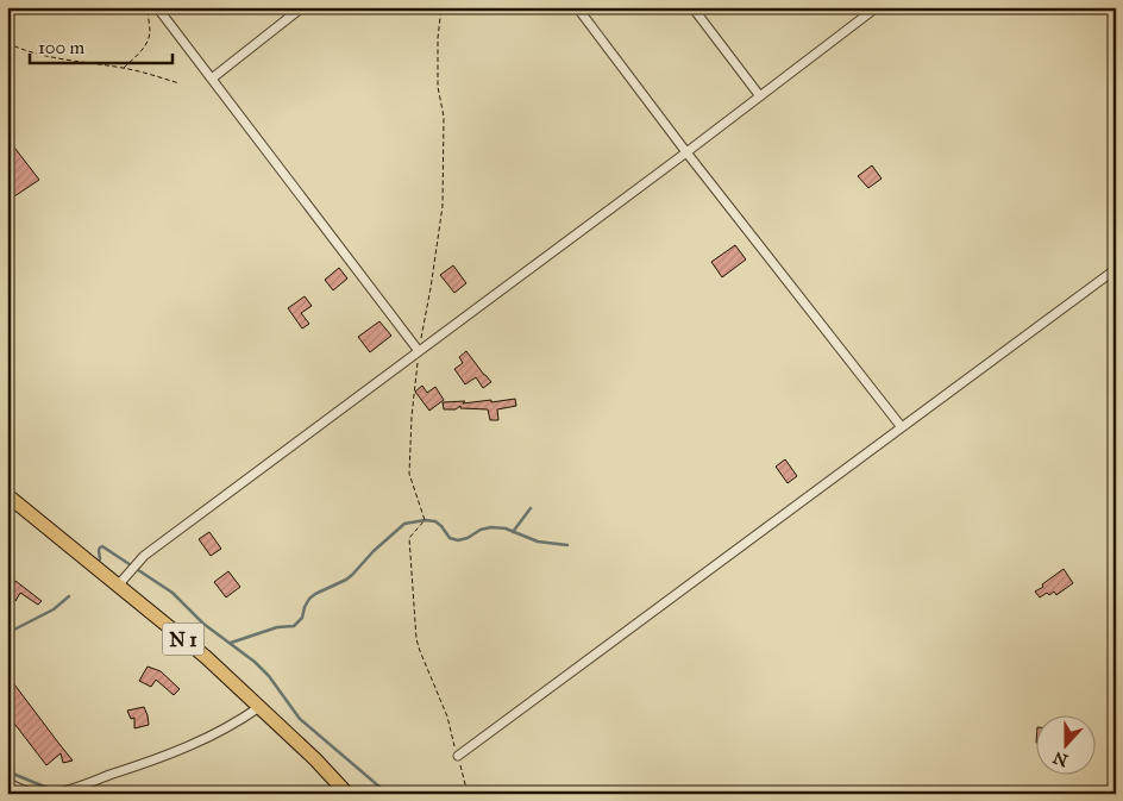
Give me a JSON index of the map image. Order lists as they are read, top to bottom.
{
  "streets": {
    "highway": ["N 1"]
  },
  "scale_bar": "100 m",
  "north": "bottom"
}
